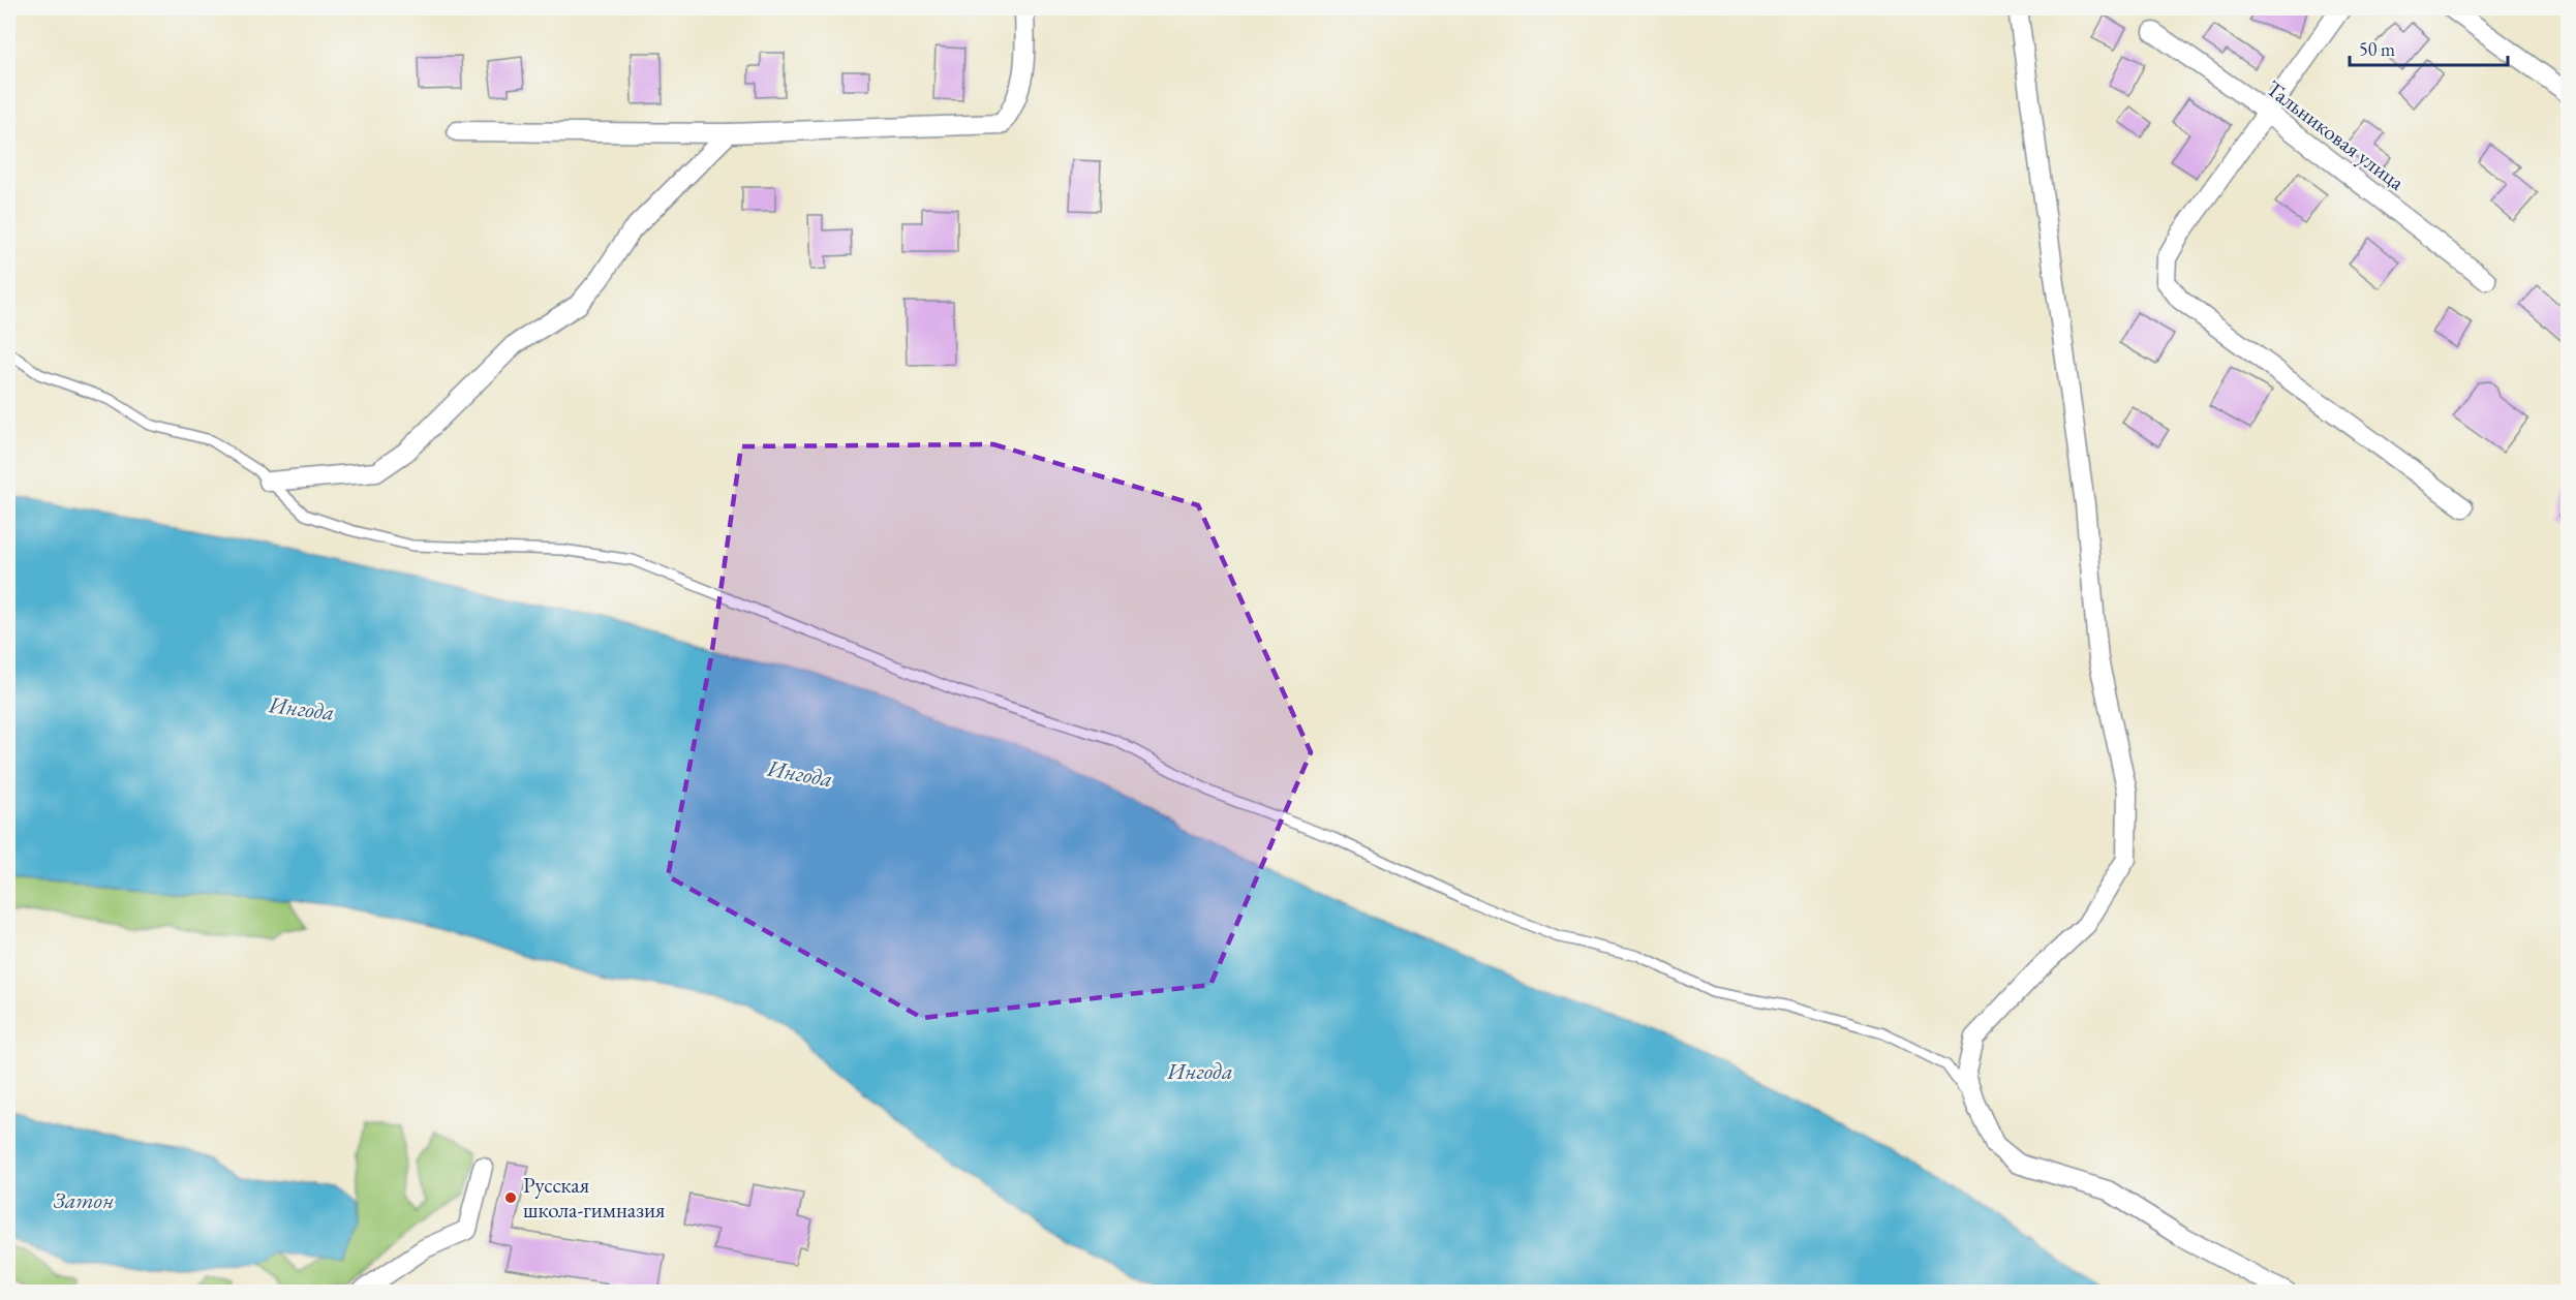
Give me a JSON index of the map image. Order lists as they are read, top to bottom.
{
  "streets": {
    "street": ["Тальниковая улица"]
  },
  "water": ["Ингода", "Затон"],
  "places": ["Русская школа-гимназия"],
  "scale_bar": "50 m"
}
